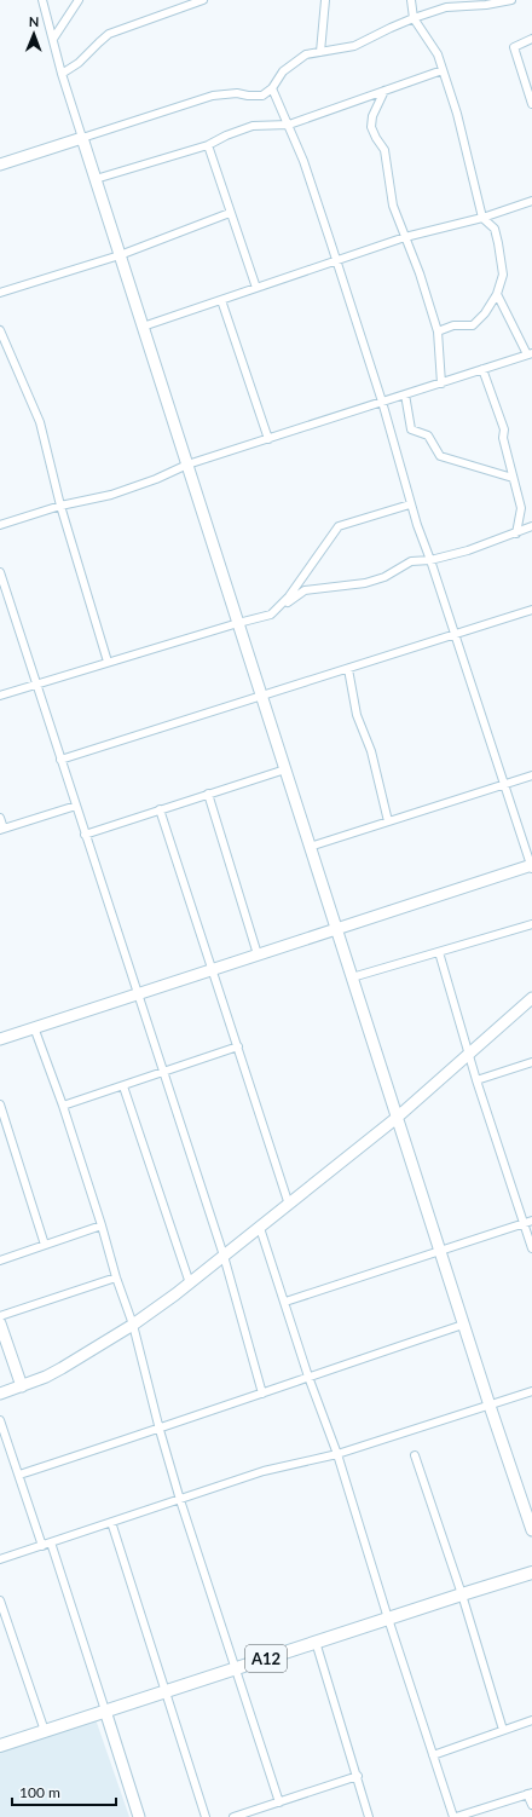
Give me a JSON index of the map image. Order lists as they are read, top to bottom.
{
  "streets": {
    "main road": ["A12"]
  },
  "scale_bar": "100 m",
  "north": "top"
}
